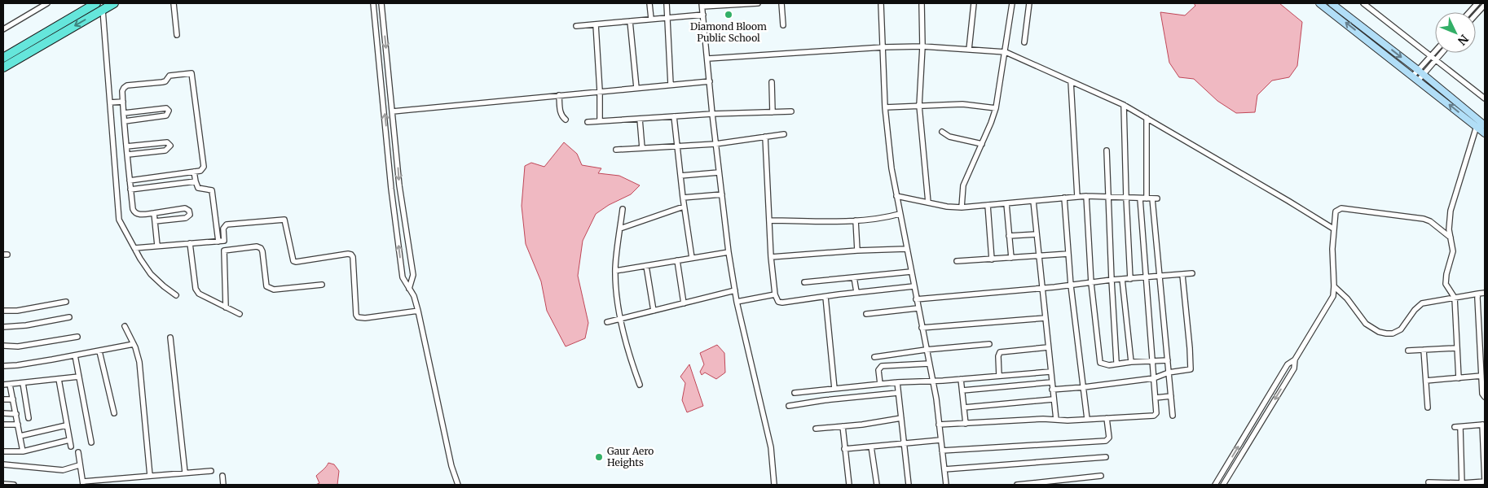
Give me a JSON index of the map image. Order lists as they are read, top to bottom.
{
  "places": ["Diamond Bloom Public School", "Gaur Aero Heights"],
  "north": "bottom right"
}
